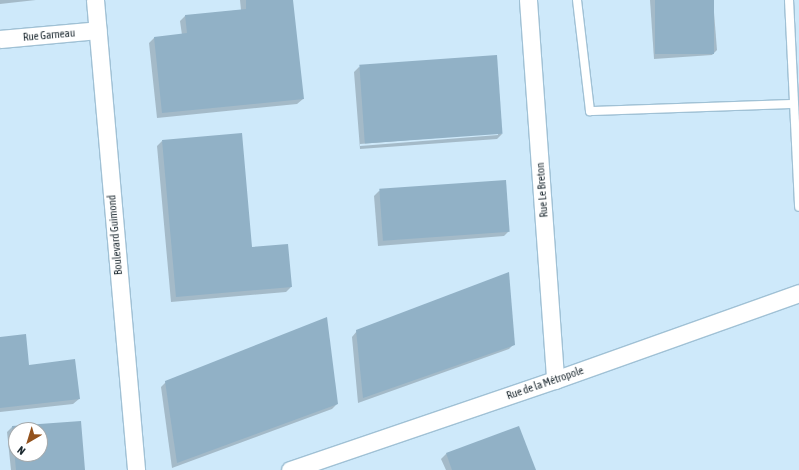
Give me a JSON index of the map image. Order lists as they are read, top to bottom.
{
  "streets": {
    "street": [
      "Rue Garneau",
      "Rue Le Breton",
      "Boulevard Guimond",
      "Rue de la Métropole"
    ]
  },
  "crossings": [
    ["Rue Garneau", "Boulevard Guimond"],
    ["Rue Le Breton", "Rue de la Métropole"]
  ],
  "north": "bottom left"
}
